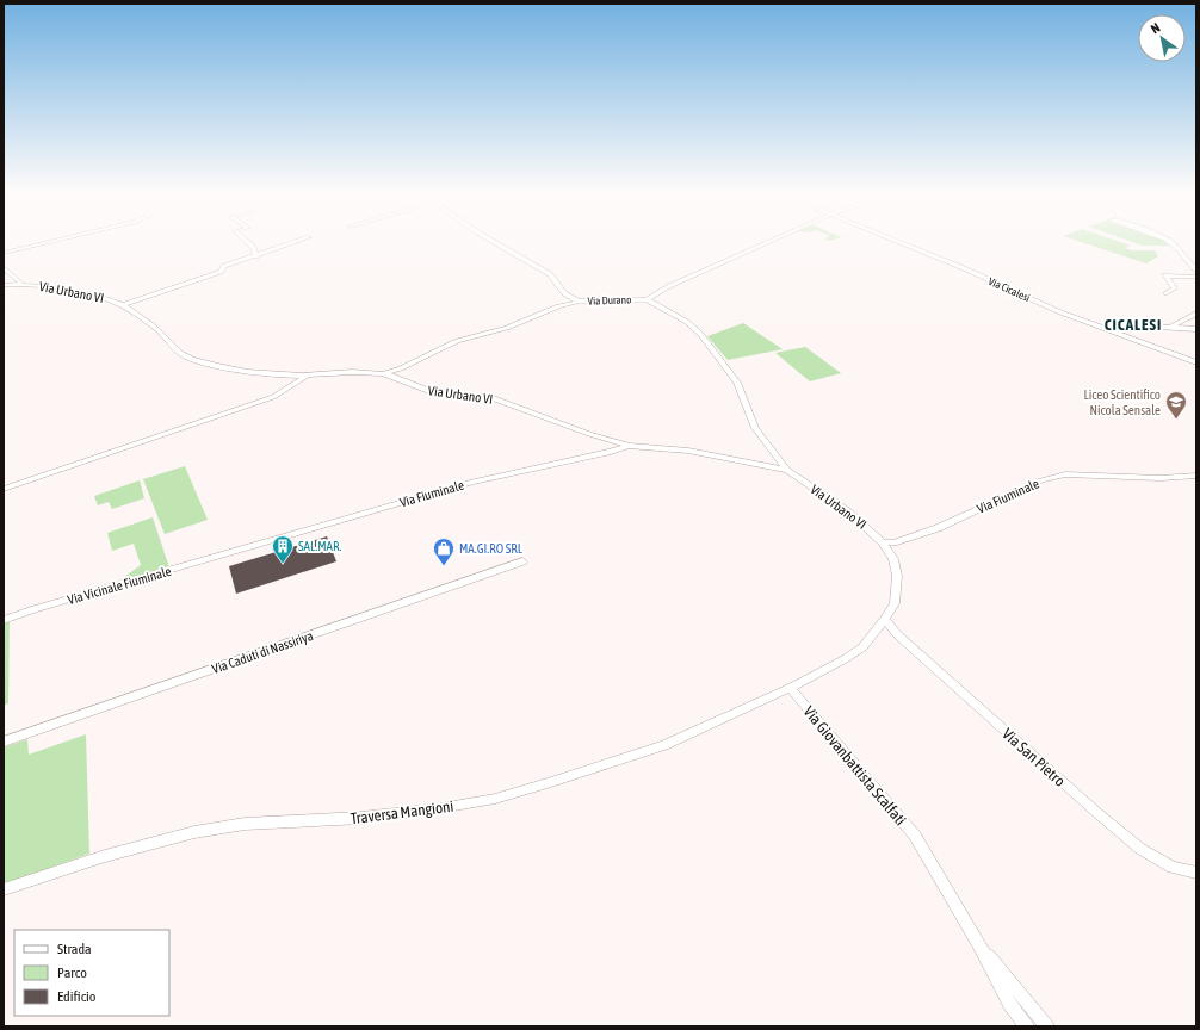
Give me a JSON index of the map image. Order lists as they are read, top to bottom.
{
  "streets": {
    "street": [
      "Via Cicalesi",
      "Via Urbano VI",
      "Via Durano",
      "Via Fiuminale",
      "Via Vicinale Fiuminale",
      "Via Caduti di Nassiriya",
      "Via San Pietro",
      "Via Giovanbattista Scalfati",
      "Traversa Mangioni"
    ]
  },
  "crossings": [
    ["Via Urbano VI", "Via Durano"],
    ["Via Urbano VI", "Via Fiuminale"],
    ["Via Urbano VI", "Via San Pietro"],
    ["Via Fiuminale", "Via Vicinale Fiuminale"],
    ["Via Giovanbattista Scalfati", "Traversa Mangioni"]
  ],
  "districts": ["CICALESI"],
  "places": {
    "school or university": ["Liceo Scientifico Nicola Sensale"],
    "building": ["SAL.MAR."],
    "shop": ["MA.GI.RO SRL"]
  },
  "legend": ["Strada", "Parco", "Edificio"],
  "north": "top left"
}
